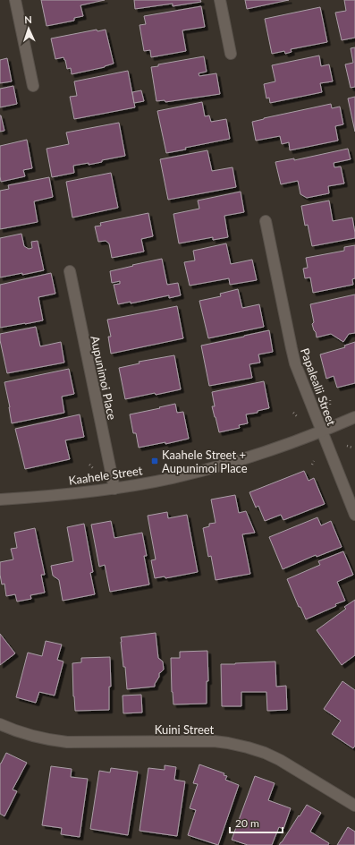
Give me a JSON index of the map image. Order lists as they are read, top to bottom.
{
  "streets": {
    "street": [
      "Aupunimoi Place",
      "Papalealii Street",
      "Kaahele Street",
      "Kuini Street"
    ]
  },
  "crossings": [
    ["Aupunimoi Place", "Kaahele Street"],
    ["Papalealii Street", "Kaahele Street"]
  ],
  "places": {
    "transit": ["Kaahele Street + Aupunimoi Place"]
  },
  "scale_bar": "20 m",
  "north": "top"
}
